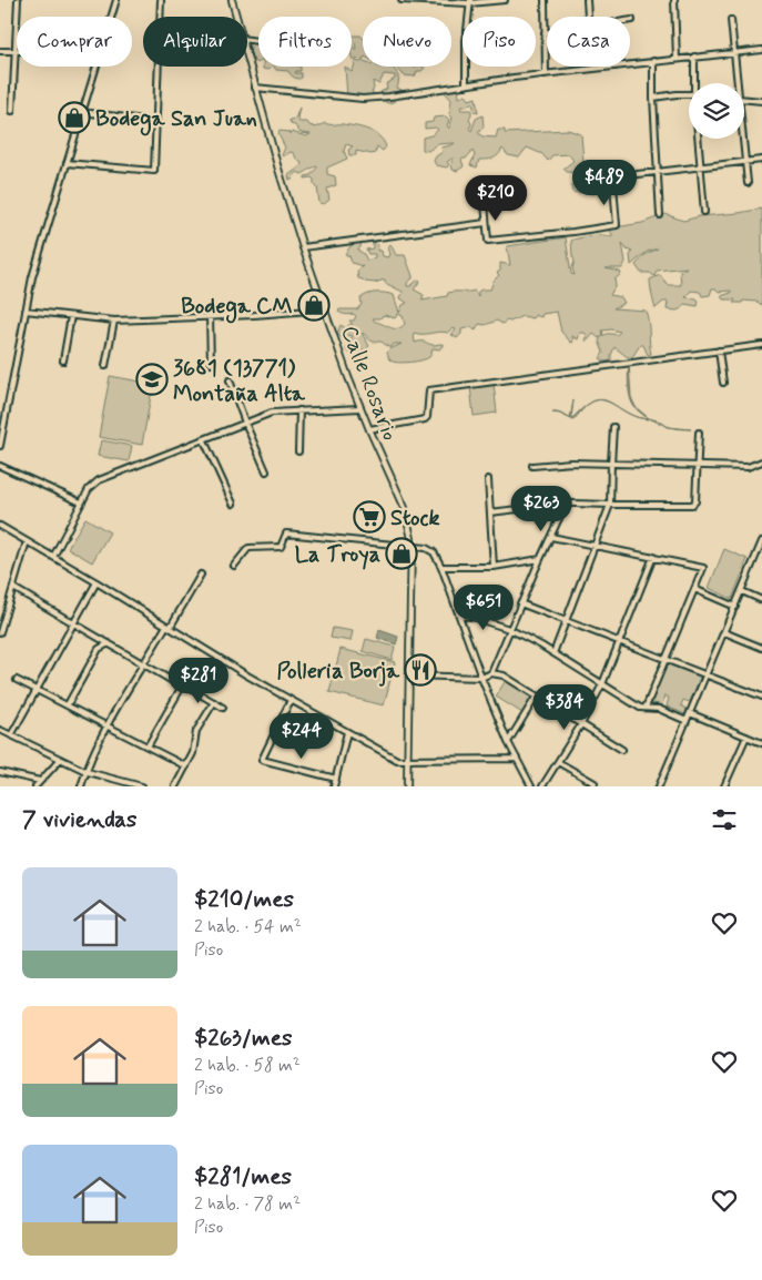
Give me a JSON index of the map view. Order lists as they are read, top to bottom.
{
  "streets": {
    "main road": ["Calle Rosario"]
  },
  "places": {
    "shop": ["Bodega San Juan", "Bodega CM", "La Troya"],
    "school or university": ["3681 (13771) Montaña Alta"],
    "supermarket": ["Stock"],
    "restaurant": ["Polleria Borja"]
  },
  "page": {
    "chip": [
      "Comprar",
      "Alquilar",
      "Filtros",
      "Nuevo",
      "Piso",
      "Casa"
    ],
    "price": [
      "$489",
      "$210",
      "$263",
      "$651",
      "$281",
      "$384",
      "$244"
    ],
    "heading": "7 viviendas",
    "list": [
      {
        "name": "$210/mes",
        "note": "2 hab. · 54 m² · Piso"
      },
      {
        "name": "$263/mes",
        "note": "2 hab. · 58 m² · Piso"
      },
      {
        "name": "$281/mes",
        "note": "2 hab. · 78 m² · Piso"
      }
    ]
  }
}
